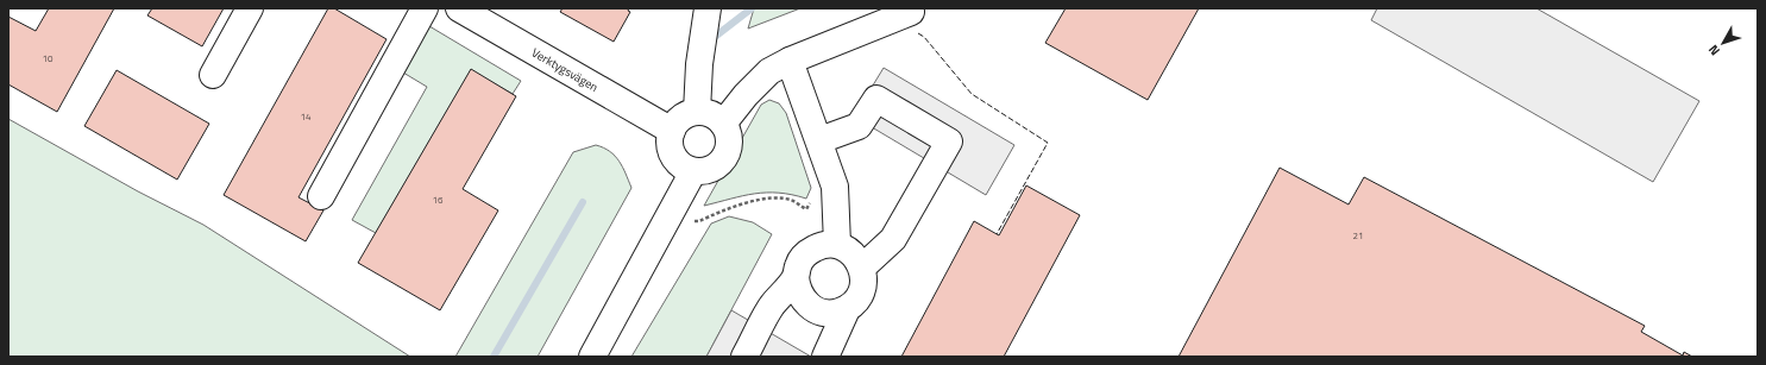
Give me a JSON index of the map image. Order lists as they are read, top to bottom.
{
  "streets": {
    "street": ["Verktygsvägen"]
  },
  "house_numbers": [
    "10",
    "14",
    "16",
    "21"
  ],
  "north": "bottom left"
}
